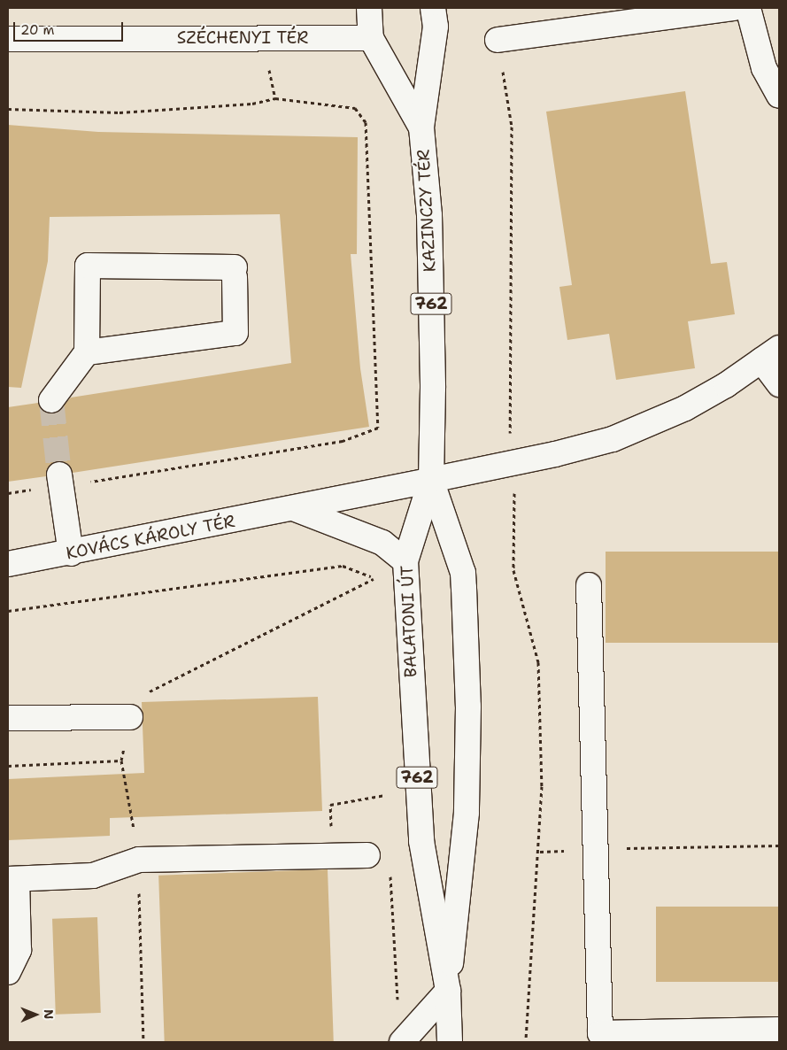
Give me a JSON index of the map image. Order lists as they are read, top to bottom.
{
  "streets": {
    "main road": [
      "SZÉCHENYI TÉR",
      "KAZINCZY TÉR",
      "762",
      "KOVÁCS KÁROLY TÉR",
      "BALATONI ÚT"
    ]
  },
  "crossings": [
    ["SZÉCHENYI TÉR", "KAZINCZY TÉR"],
    ["KAZINCZY TÉR", "KOVÁCS KÁROLY TÉR"],
    ["KAZINCZY TÉR", "BALATONI ÚT"],
    ["KOVÁCS KÁROLY TÉR", "BALATONI ÚT"]
  ],
  "scale_bar": "20 m",
  "north": "right"
}
